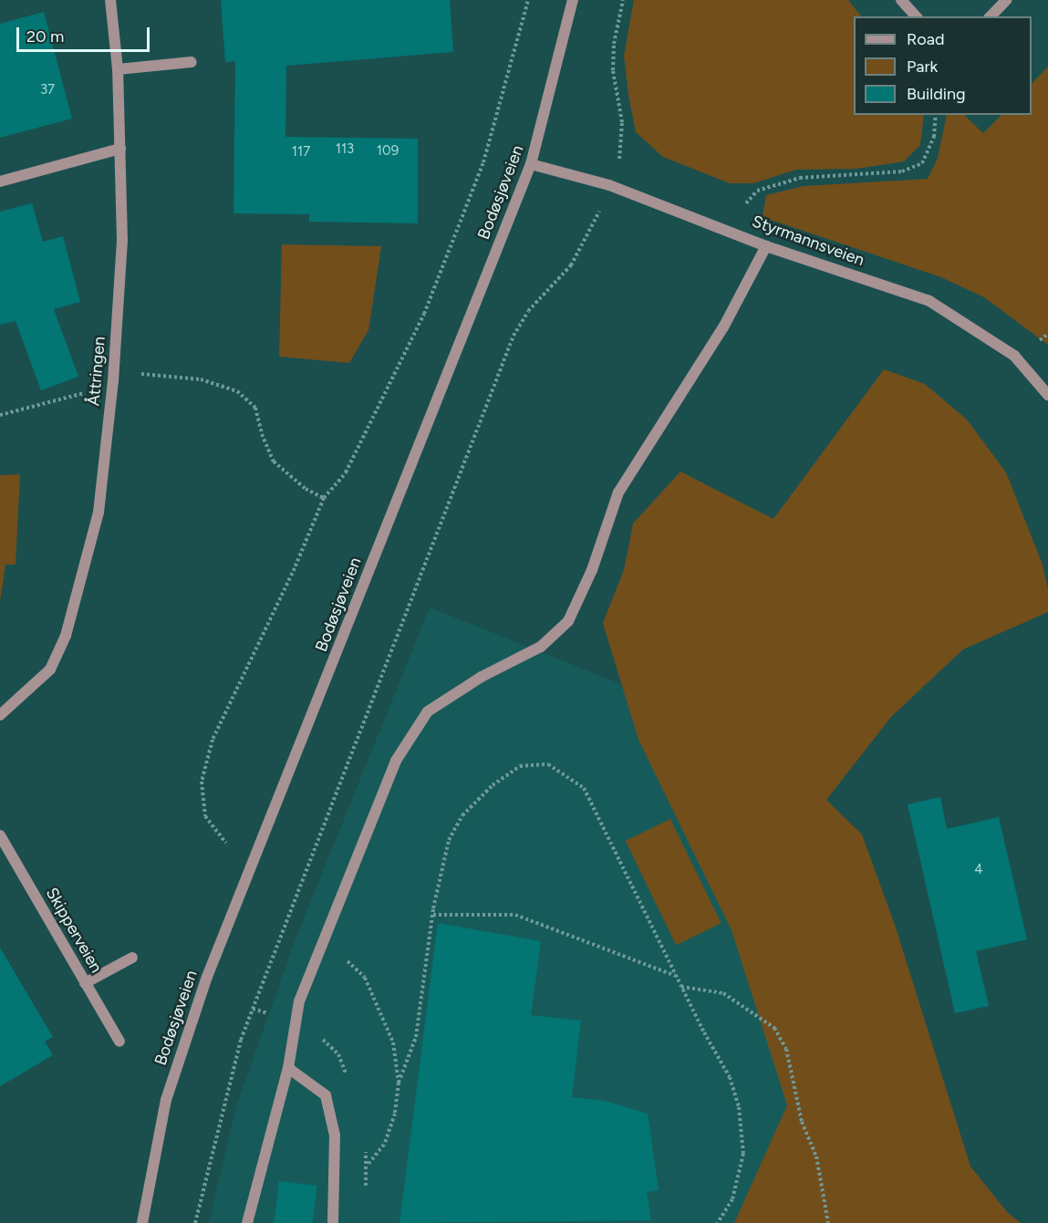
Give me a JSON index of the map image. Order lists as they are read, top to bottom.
{
  "streets": {
    "street": [
      "Bodøsjøveien",
      "Styrmannsveien",
      "Åttringen",
      "Skipperveien"
    ]
  },
  "crossings": [
    ["Bodøsjøveien", "Styrmannsveien"]
  ],
  "house_numbers": [
    "37",
    "113",
    "109",
    "117",
    "4"
  ],
  "legend": ["Road", "Park", "Building"],
  "scale_bar": "20 m"
}
